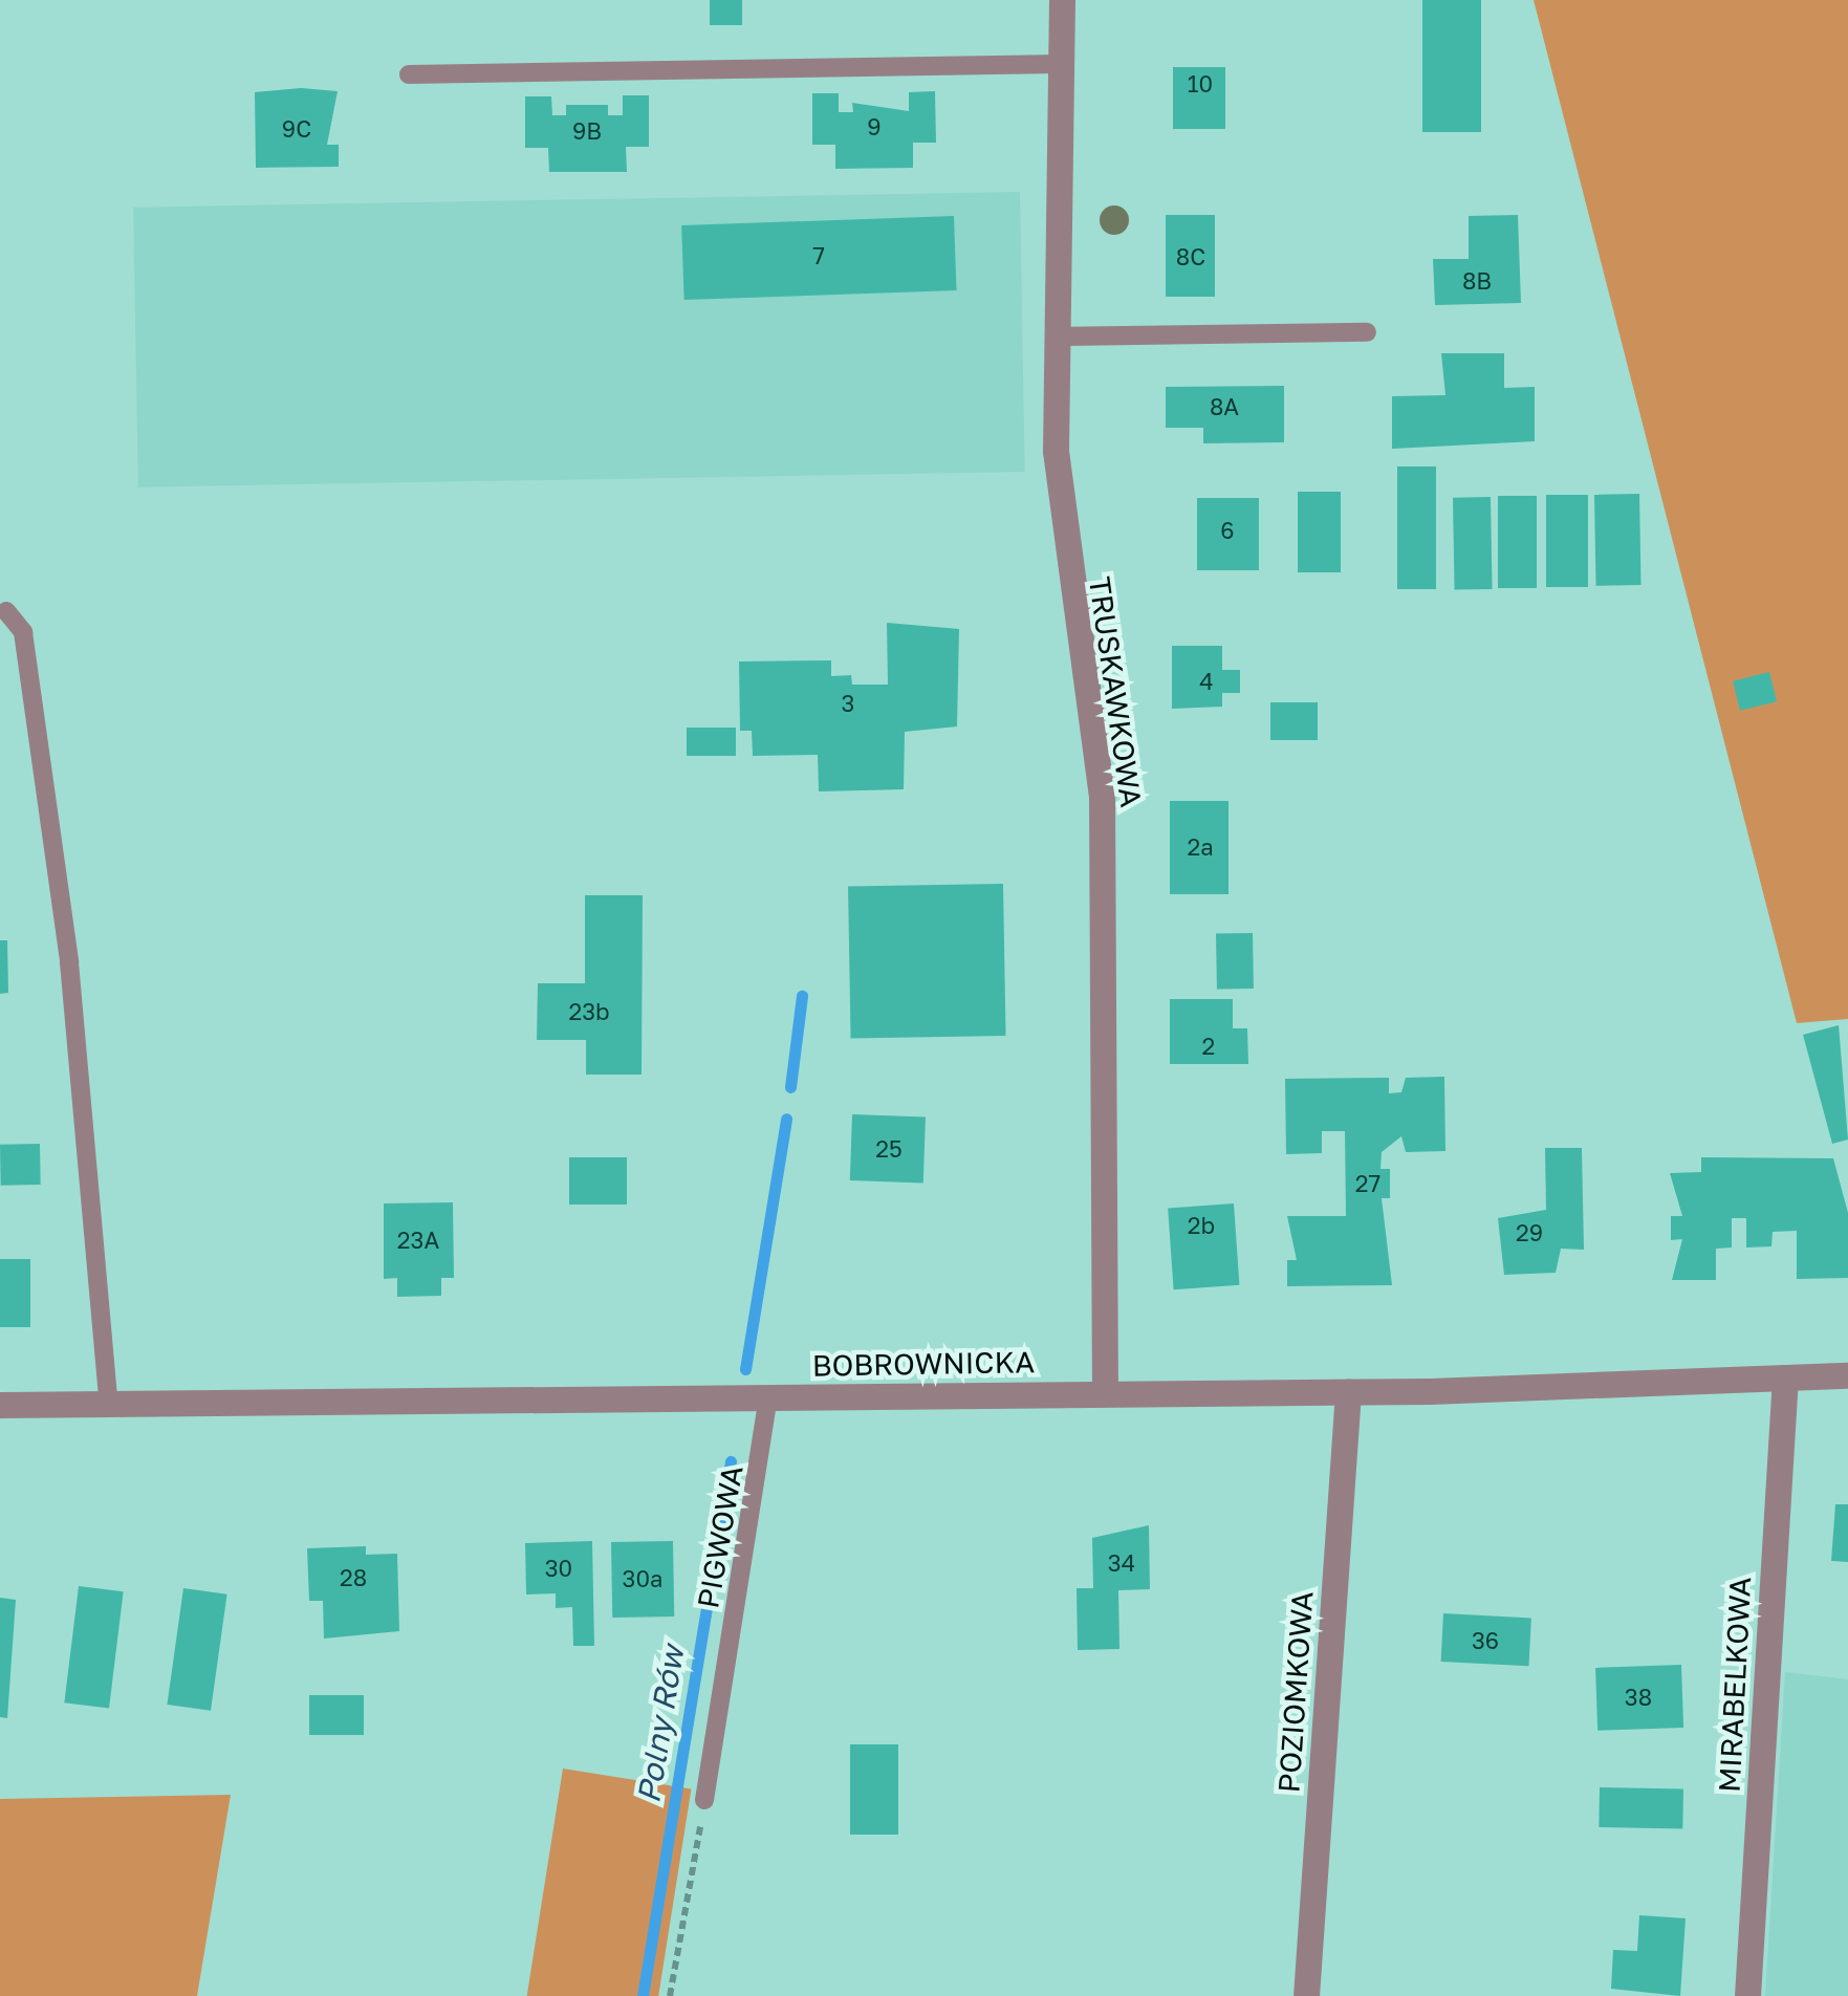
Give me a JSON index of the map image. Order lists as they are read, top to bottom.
{
  "streets": {
    "street": [
      "TRUSKAWKOWA",
      "BOBROWNICKA",
      "MIRABELKOWA",
      "POZIOMKOWA"
    ],
    "lane": ["PIGWOWA"]
  },
  "crossings": [
    ["TRUSKAWKOWA", "BOBROWNICKA"],
    ["BOBROWNICKA", "PIGWOWA"],
    ["BOBROWNICKA", "MIRABELKOWA"],
    ["BOBROWNICKA", "POZIOMKOWA"]
  ],
  "water": ["Polny Rów"],
  "house_numbers": [
    "10",
    "9",
    "9C",
    "9B",
    "7",
    "8C",
    "8B",
    "8A",
    "6",
    "4",
    "3",
    "2a",
    "23b",
    "2",
    "25",
    "27",
    "2b",
    "29",
    "23A",
    "34",
    "30",
    "28",
    "30a",
    "36",
    "38"
  ]
}
